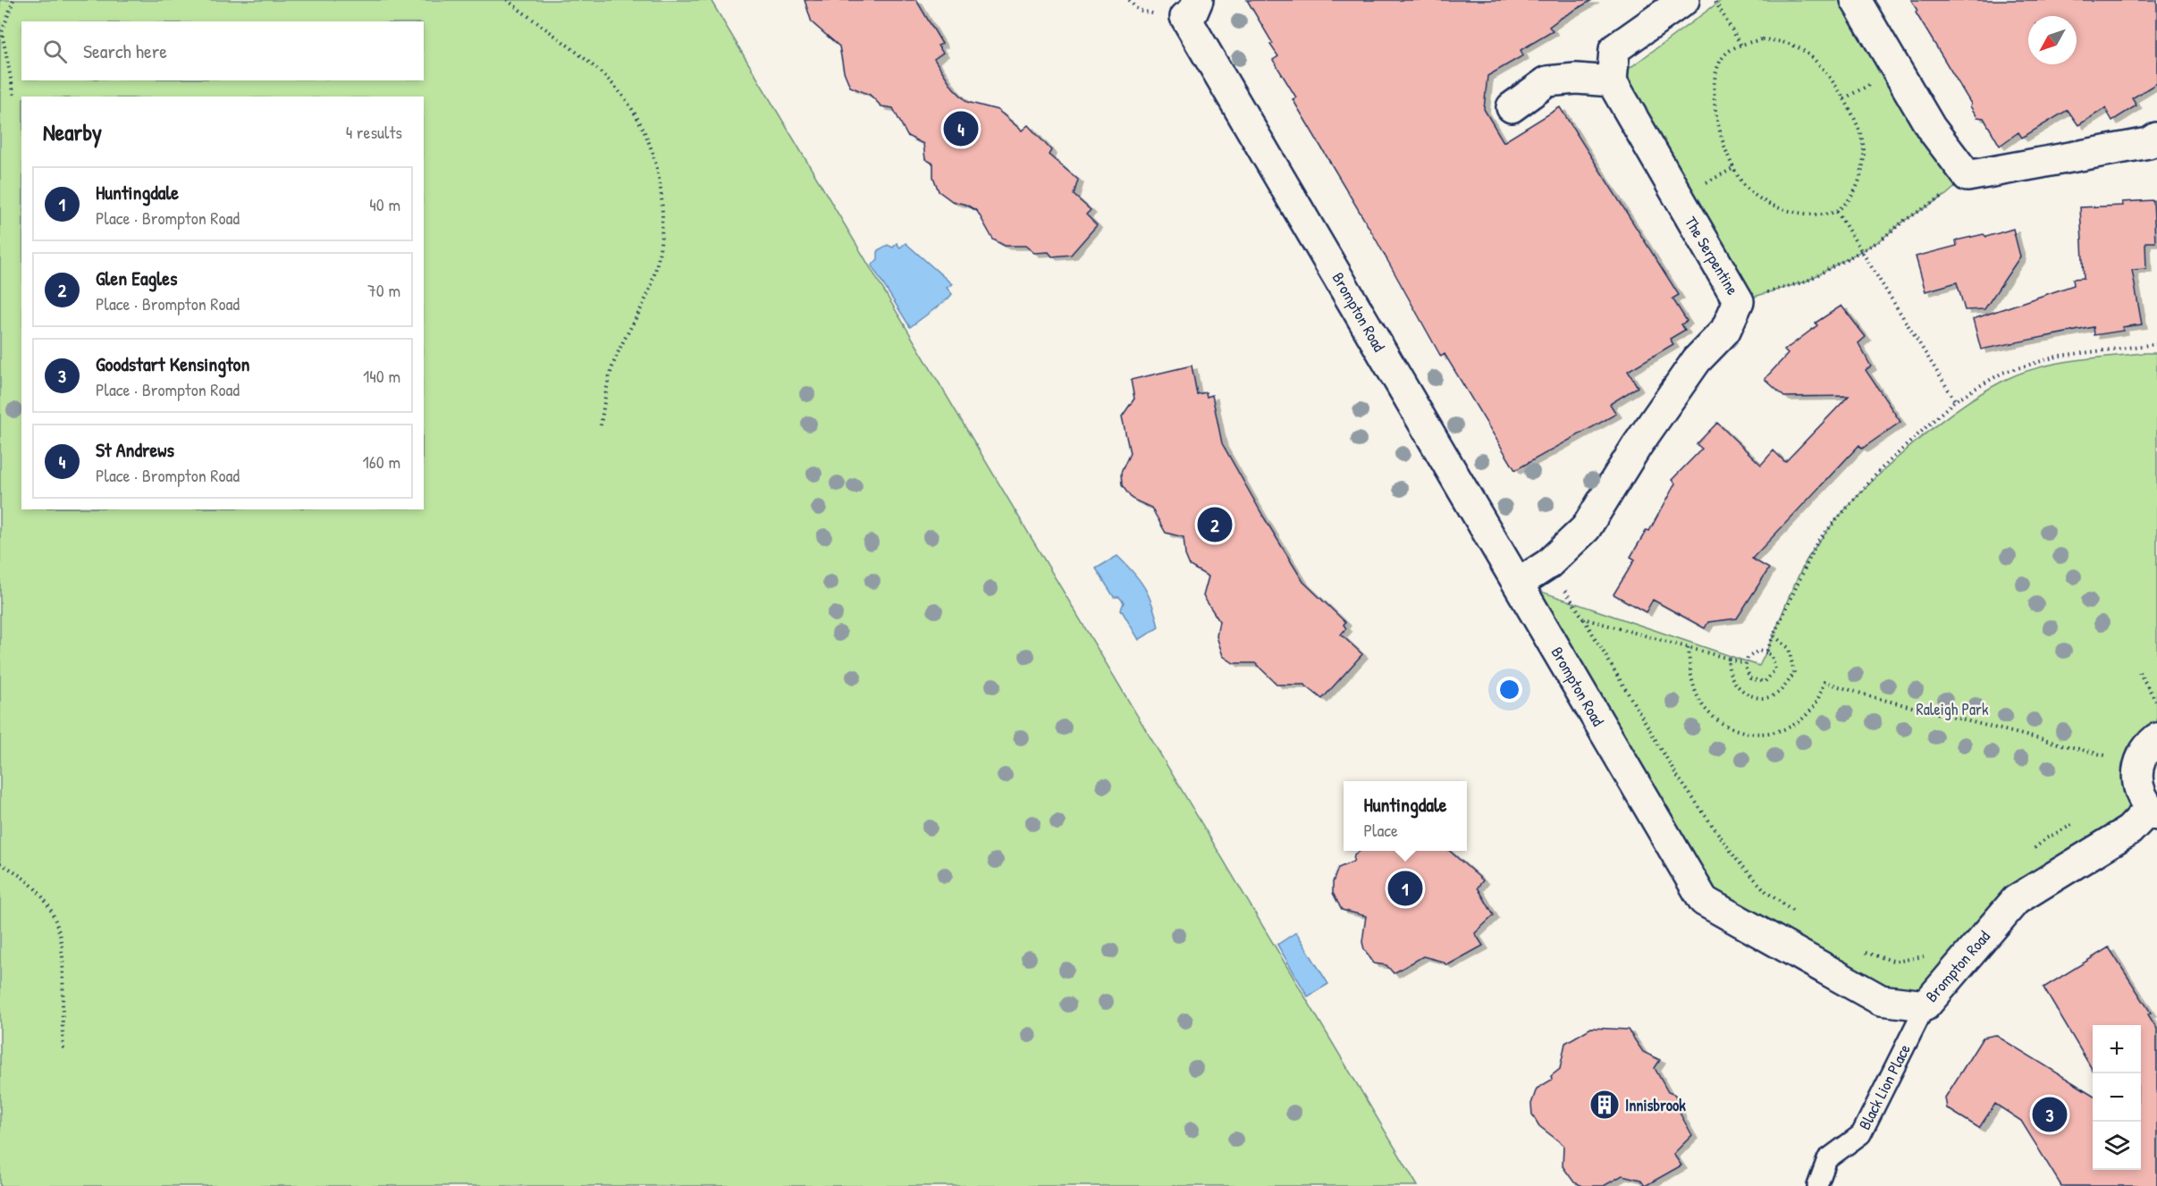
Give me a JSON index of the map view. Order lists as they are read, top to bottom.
{
  "streets": {
    "street": ["The Serpentine", "Brompton Road"],
    "lane": ["Black Lion Place"]
  },
  "crossings": [
    ["The Serpentine", "Brompton Road"],
    ["Brompton Road", "Black Lion Place"]
  ],
  "parks": ["Raleigh Park"],
  "places": {
    "building": ["Innisbrook"]
  },
  "north": "bottom left",
  "page": {
    "search": "Search here",
    "heading": ["Nearby", "4 results"],
    "pins": [
      "4",
      "2",
      "1",
      "3"
    ],
    "list": [
      {
        "mark": "1",
        "name": "Huntingdale",
        "note": "Place · Brompton Road",
        "value": "40 m"
      },
      {
        "mark": "2",
        "name": "Glen Eagles",
        "note": "Place · Brompton Road",
        "value": "70 m"
      },
      {
        "mark": "3",
        "name": "Goodstart Kensington",
        "note": "Place · Brompton Road",
        "value": "140 m"
      },
      {
        "mark": "4",
        "name": "St Andrews",
        "note": "Place · Brompton Road",
        "value": "160 m"
      }
    ],
    "popup": ["Huntingdale", "Place"],
    "map_buttons": ["+", "−"]
  }
}
